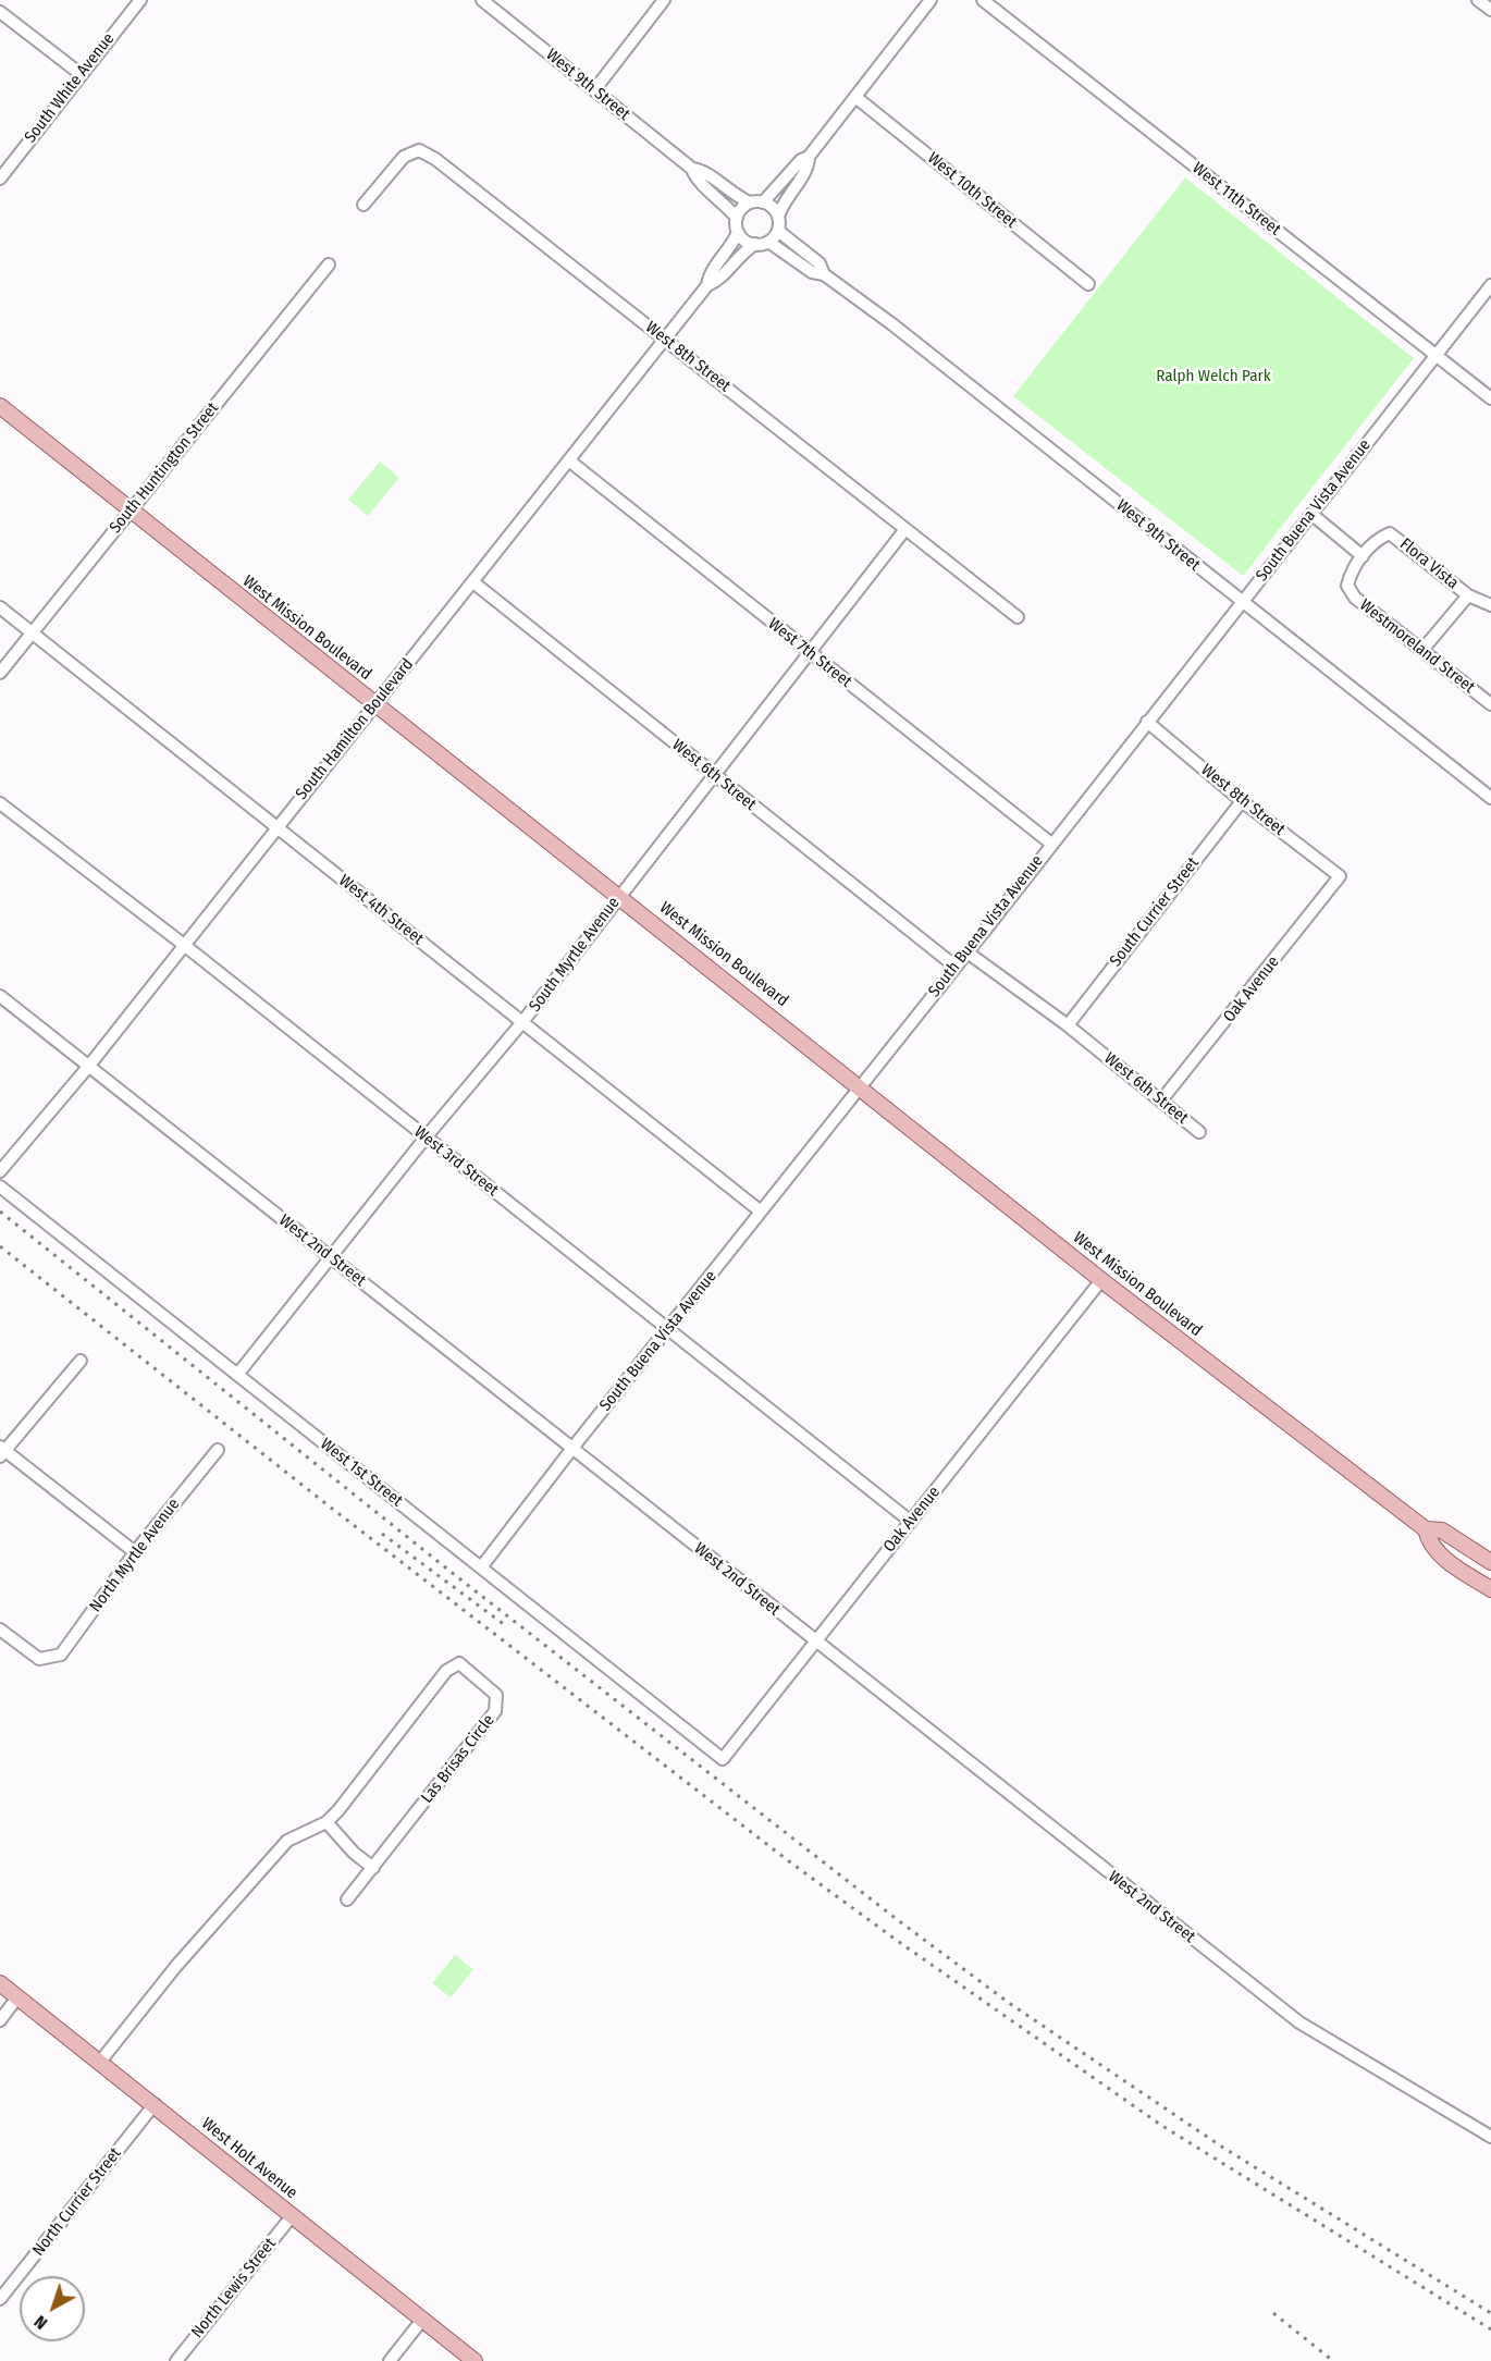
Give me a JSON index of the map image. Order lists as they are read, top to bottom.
{
  "streets": {
    "main road": ["West Mission Boulevard", "West Holt Avenue"],
    "street": [
      "West 9th Street",
      "South White Avenue",
      "West 10th Street",
      "West 11th Street",
      "West 8th Street",
      "South Huntington Street",
      "South Buena Vista Avenue",
      "Flora Vista",
      "Westmoreland Street",
      "West 7th Street",
      "South Hamilton Boulevard",
      "West 6th Street",
      "West 4th Street",
      "South Currier Street",
      "South Myrtle Avenue",
      "Oak Avenue",
      "West 3rd Street",
      "West 2nd Street",
      "West 1st Street",
      "North Myrtle Avenue",
      "Las Brisas Circle",
      "North Currier Street",
      "North Lewis Street"
    ]
  },
  "crossings": [
    ["West 9th Street", "South Buena Vista Avenue"],
    ["West 9th Street", "South Hamilton Boulevard"],
    ["West 11th Street", "South Buena Vista Avenue"],
    ["West 8th Street", "South Buena Vista Avenue"],
    ["West 8th Street", "South Hamilton Boulevard"],
    ["West 8th Street", "South Currier Street"],
    ["West 8th Street", "South Myrtle Avenue"],
    ["West 8th Street", "Oak Avenue"],
    ["South Huntington Street", "West Mission Boulevard"],
    ["South Huntington Street", "West 4th Street"],
    ["South Buena Vista Avenue", "West Mission Boulevard"],
    ["South Buena Vista Avenue", "West 7th Street"],
    ["South Buena Vista Avenue", "West 6th Street"],
    ["South Buena Vista Avenue", "West 4th Street"],
    ["South Buena Vista Avenue", "West 3rd Street"],
    ["South Buena Vista Avenue", "West 2nd Street"],
    ["South Buena Vista Avenue", "West 1st Street"],
    ["Flora Vista", "Westmoreland Street"],
    ["West Mission Boulevard", "South Hamilton Boulevard"],
    ["West Mission Boulevard", "South Myrtle Avenue"],
    ["West Mission Boulevard", "Oak Avenue"],
    ["West 7th Street", "South Hamilton Boulevard"],
    ["West 7th Street", "South Myrtle Avenue"],
    ["South Hamilton Boulevard", "West 6th Street"],
    ["South Hamilton Boulevard", "West 4th Street"],
    ["South Hamilton Boulevard", "West 3rd Street"],
    ["South Hamilton Boulevard", "West 2nd Street"],
    ["West 6th Street", "South Currier Street"],
    ["West 6th Street", "South Myrtle Avenue"],
    ["West 6th Street", "Oak Avenue"],
    ["West 4th Street", "South Myrtle Avenue"],
    ["South Myrtle Avenue", "West 3rd Street"],
    ["South Myrtle Avenue", "West 2nd Street"],
    ["South Myrtle Avenue", "West 1st Street"],
    ["Oak Avenue", "West 3rd Street"],
    ["Oak Avenue", "West 2nd Street"],
    ["Oak Avenue", "West 1st Street"],
    ["Las Brisas Circle", "West Holt Avenue"],
    ["West Holt Avenue", "North Currier Street"],
    ["West Holt Avenue", "North Lewis Street"]
  ],
  "parks": ["Ralph Welch Park"],
  "north": "bottom left"
}
